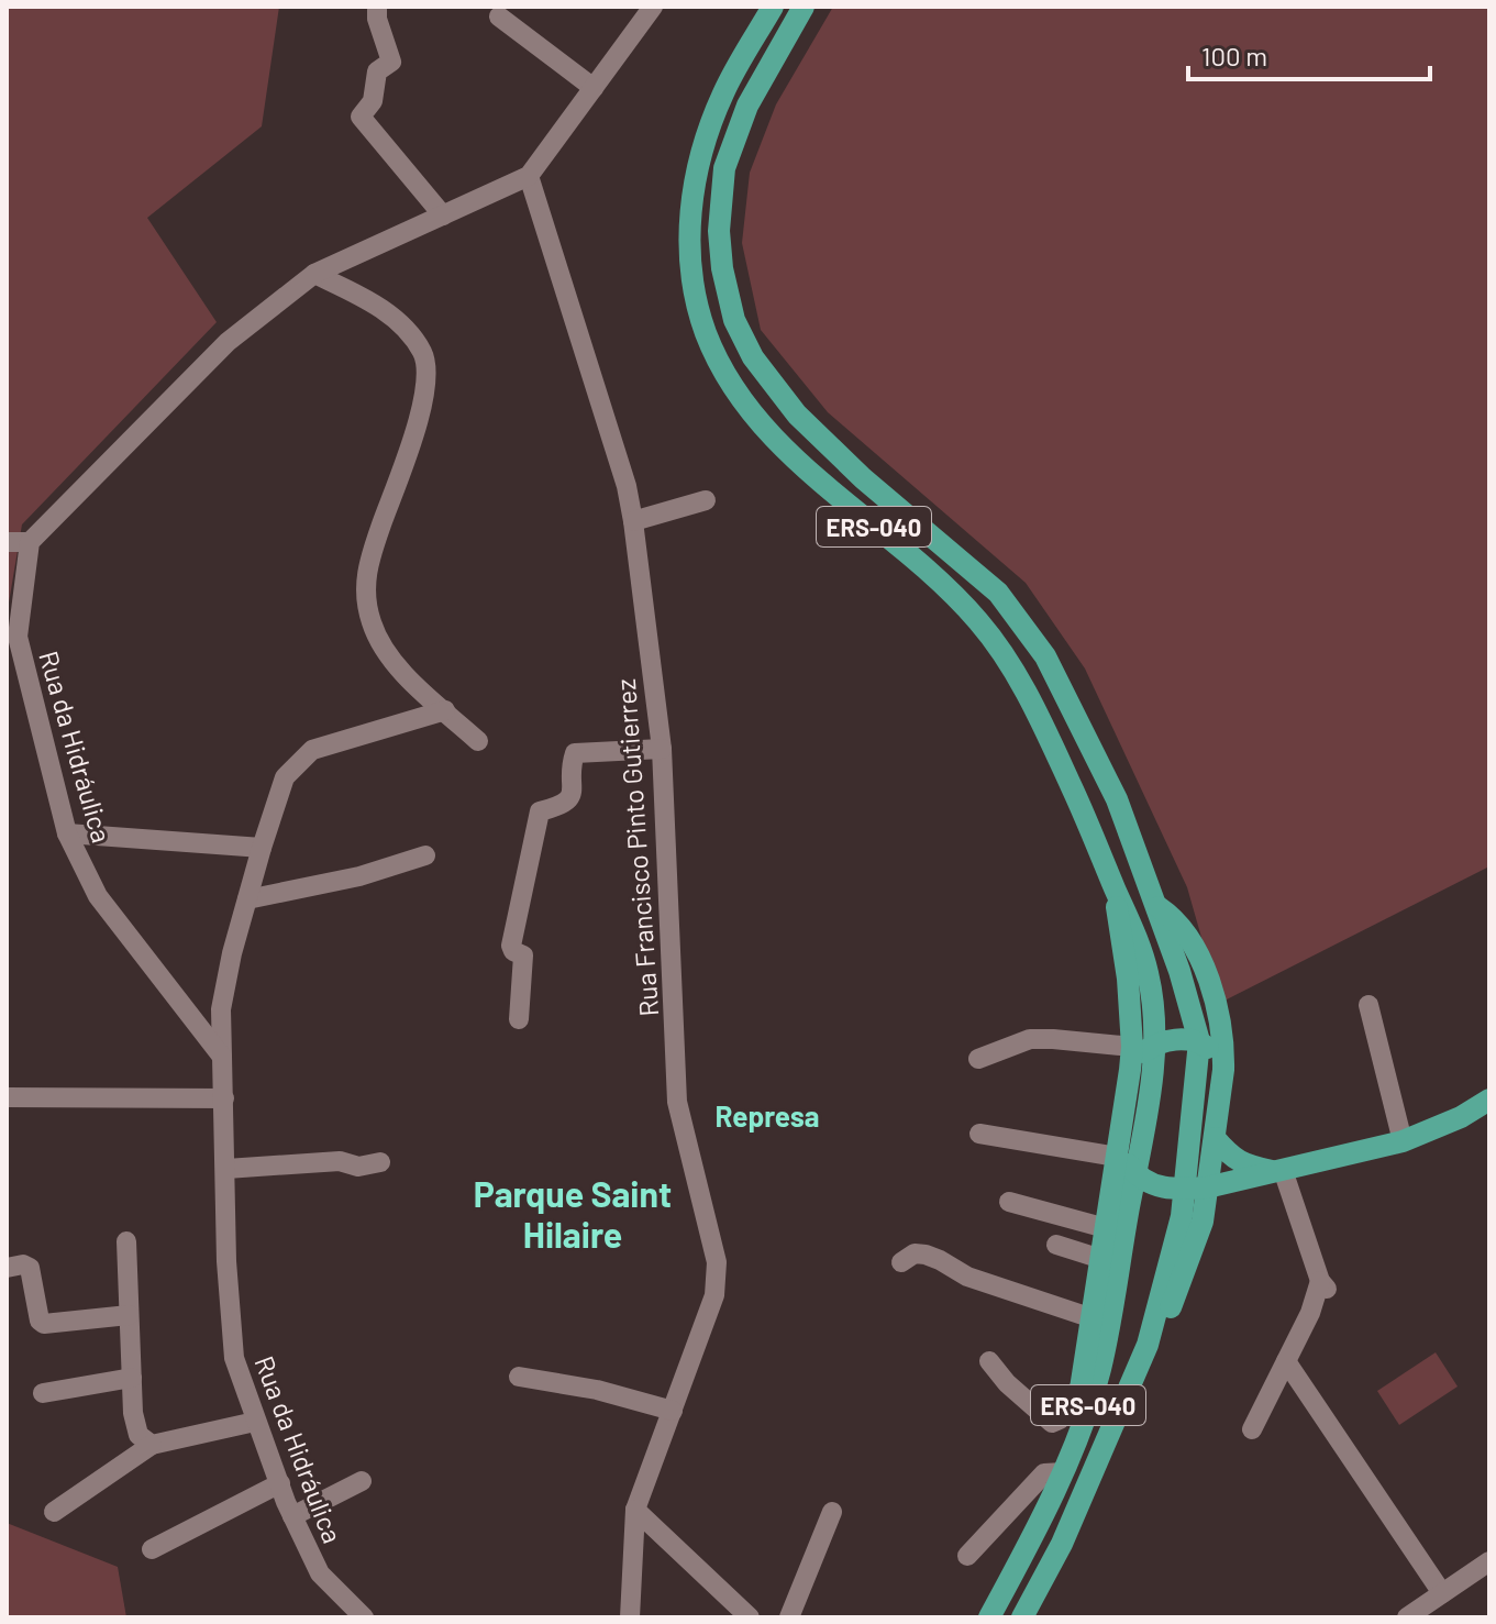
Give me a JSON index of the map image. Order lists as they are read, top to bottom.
{
  "streets": {
    "main road": ["ERS-040"],
    "street": ["Rua da Hidráulica", "Rua Francisco Pinto Gutierrez"]
  },
  "districts": ["Represa", "Parque Saint Hilaire"],
  "scale_bar": "100 m"
}
